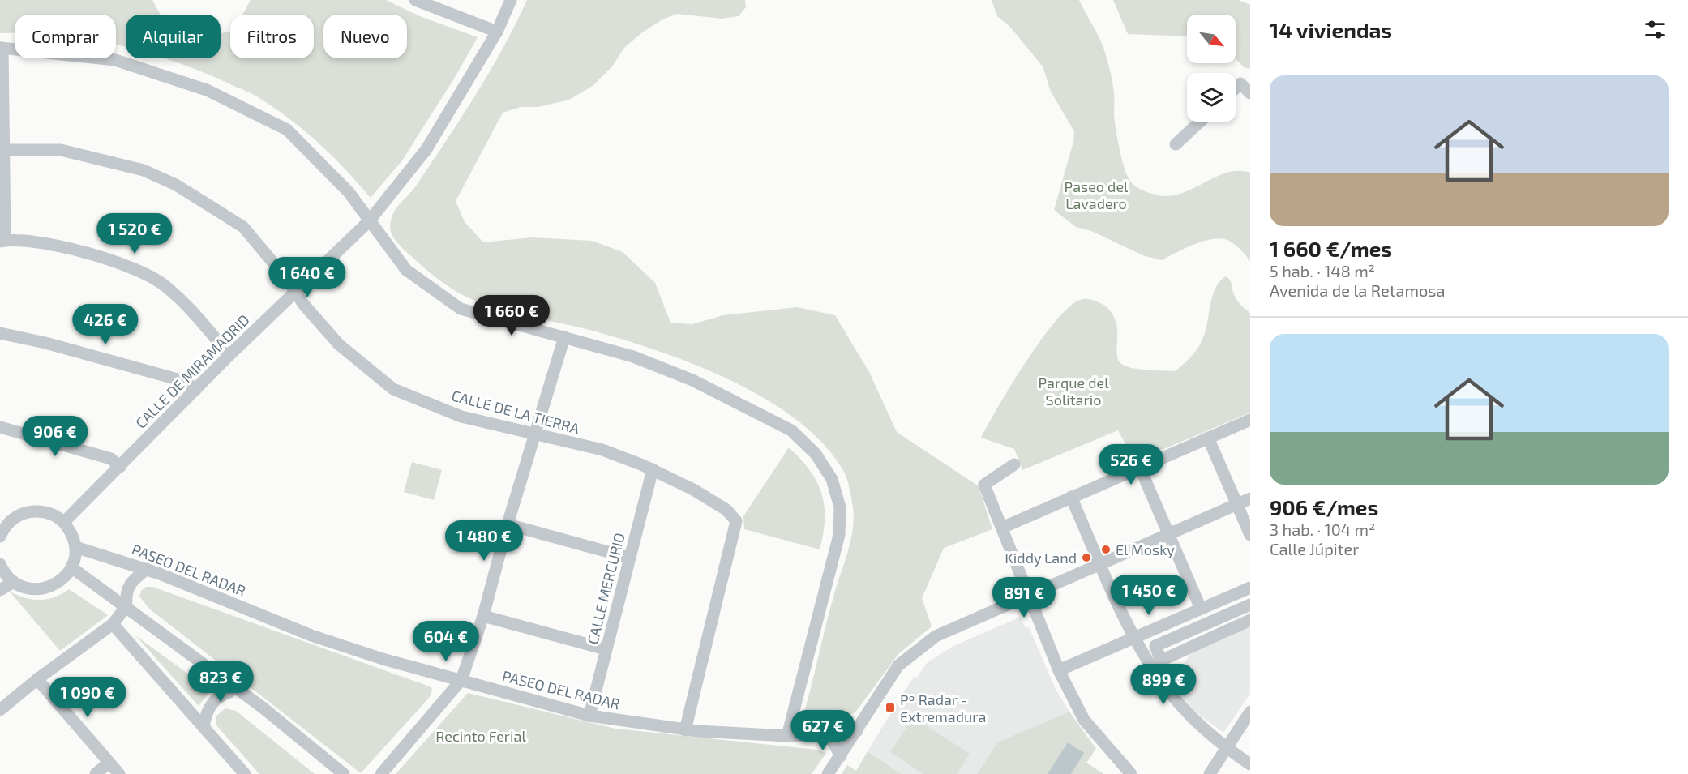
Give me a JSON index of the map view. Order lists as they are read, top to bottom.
{
  "streets": {
    "street": [
      "CALLE DE MIRAMADRID",
      "CALLE DE LA TIERRA",
      "PASEO DEL RADAR",
      "CALLE MERCURIO"
    ]
  },
  "crossings": [
    ["CALLE DE MIRAMADRID", "CALLE DE LA TIERRA"],
    ["CALLE DE LA TIERRA", "PASEO DEL RADAR"],
    ["CALLE DE LA TIERRA", "CALLE MERCURIO"],
    ["PASEO DEL RADAR", "CALLE MERCURIO"]
  ],
  "parks": ["Paseo del Lavadero", "Parque del Solitario", "Recinto Ferial"],
  "places": {
    "other": ["El Mosky", "Kiddy Land"],
    "transit": ["Pº Radar - Extremadura"]
  },
  "north": "bottom right",
  "page": {
    "heading": "14 viviendas",
    "chip": [
      "Comprar",
      "Alquilar",
      "Filtros",
      "Nuevo"
    ],
    "list": [
      {
        "name": "1 660 €/mes",
        "note": "5 hab. · 148 m² · Avenida de la Retamosa"
      },
      {
        "name": "906 €/mes",
        "note": "3 hab. · 104 m² · Calle Júpiter"
      }
    ],
    "price": [
      "1 520 €",
      "1 640 €",
      "1 660 €",
      "426 €",
      "906 €",
      "526 €",
      "1 480 €",
      "1 450 €",
      "891 €",
      "604 €",
      "823 €",
      "899 €",
      "1 090 €",
      "627 €"
    ]
  }
}
